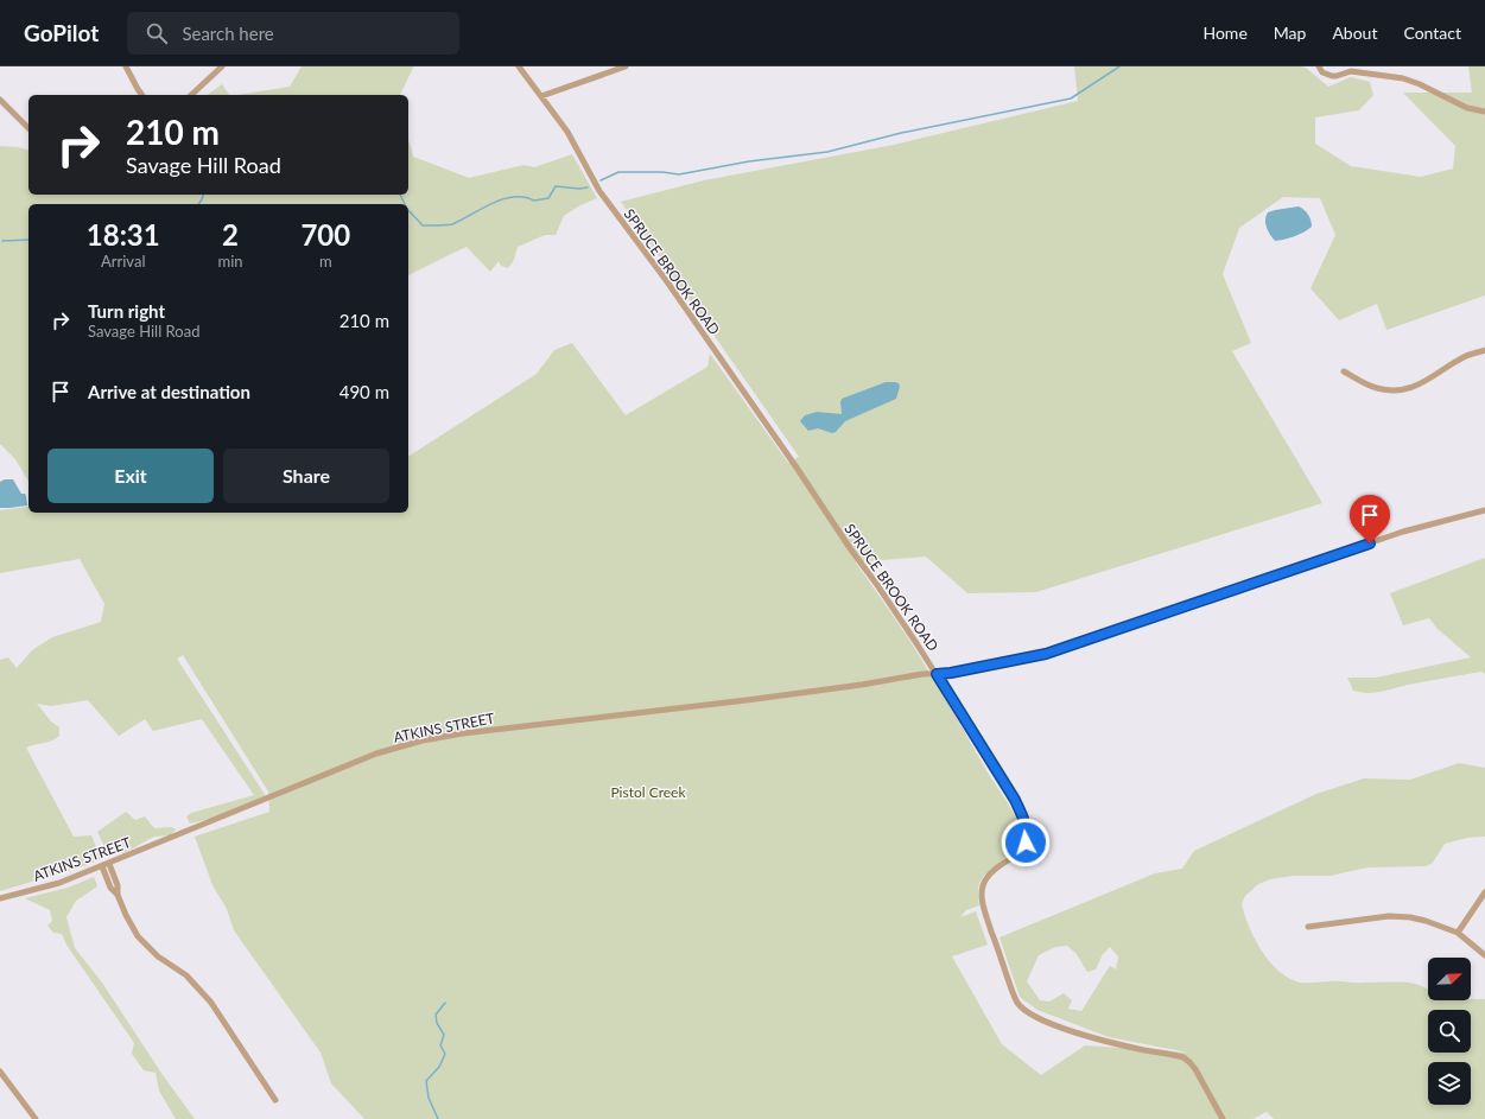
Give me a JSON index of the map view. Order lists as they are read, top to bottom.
{
  "streets": {
    "street": ["SPRUCE BROOK ROAD", "ATKINS STREET"]
  },
  "crossings": [
    ["SPRUCE BROOK ROAD", "ATKINS STREET"]
  ],
  "parks": ["Pistol Creek"],
  "north": "top right",
  "page": {
    "header": "GoPilot",
    "search": "Search here",
    "nav": [
      "Home",
      "Map",
      "About",
      "Contact"
    ],
    "turn": ["210 m", "Savage Hill Road"],
    "eta": [
      "18:31",
      "Arrival",
      "2",
      "min",
      "700",
      "m"
    ],
    "list": [
      {
        "name": "Turn right",
        "note": "Savage Hill Road",
        "value": "210 m"
      },
      {
        "name": "Arrive at destination",
        "value": "490 m"
      }
    ],
    "buttons": ["Exit", "Share"]
  }
}
